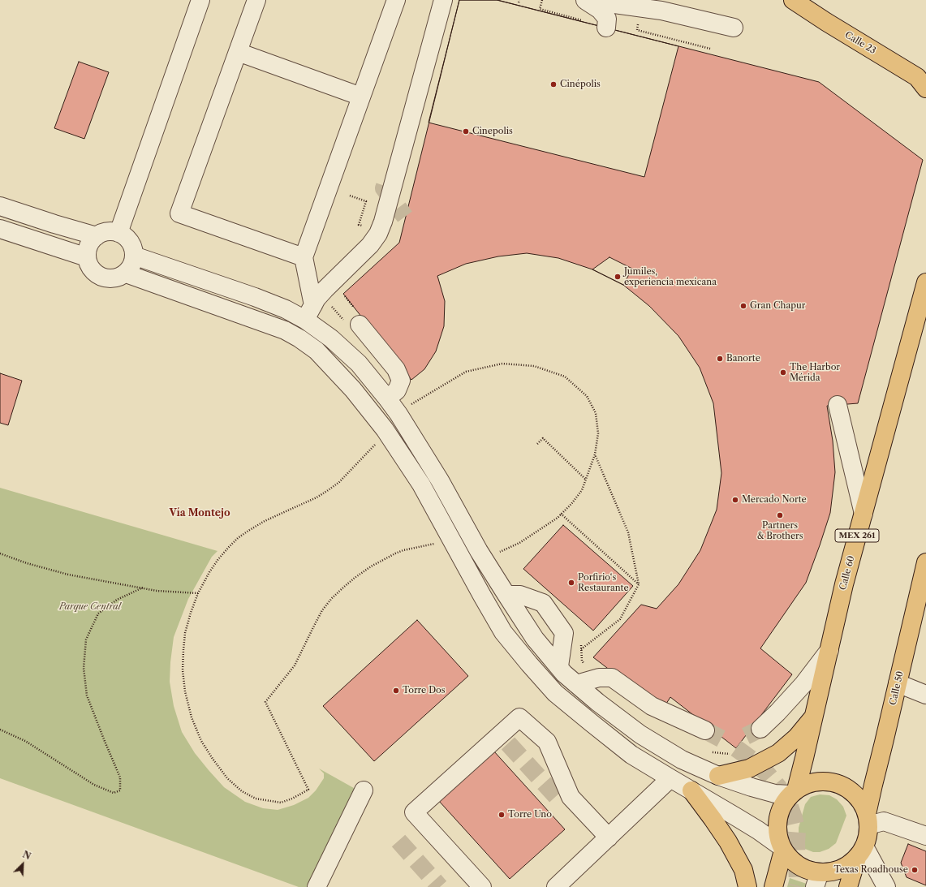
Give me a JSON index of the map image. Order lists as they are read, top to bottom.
{
  "streets": {
    "main road": [
      "Calle 23",
      "MEX 261",
      "Calle 60",
      "Calle 50"
    ]
  },
  "crossings": [
    ["Calle 60", "Calle 50"]
  ],
  "districts": ["Vía Montejo"],
  "parks": ["Parque Central"],
  "places": [
    "Cinépolis",
    "Cinepolis",
    "Jumiles, experiencia mexicana",
    "Gran Chapur",
    "Banorte",
    "The Harbor Mérida",
    "Mercado Norte",
    "Partners & Brothers",
    "Porfirio‘s Restaurante",
    "Torre Dos",
    "Torre Uno",
    "Texas Roadhouse"
  ],
  "north": "top right"
}
